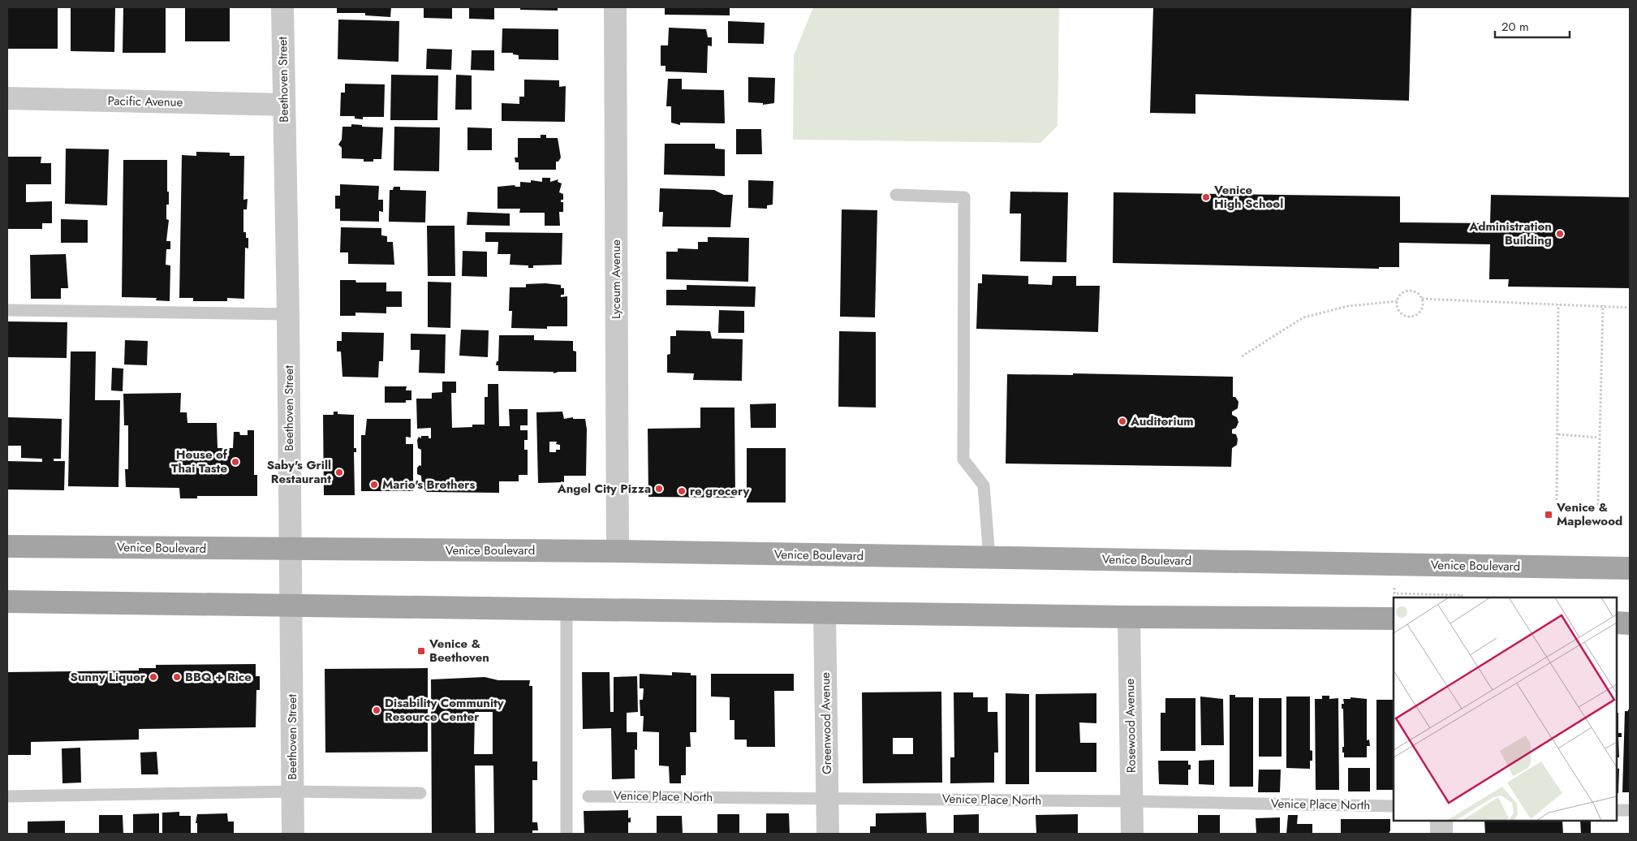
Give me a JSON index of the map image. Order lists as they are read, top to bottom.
{
  "streets": {
    "main road": ["Venice Boulevard"],
    "street": [
      "Beethoven Street",
      "Pacific Avenue",
      "Lyceum Avenue",
      "Greenwood Avenue",
      "Rosewood Avenue"
    ],
    "lane": ["Venice Place North"]
  },
  "crossings": [
    ["Beethoven Street", "Pacific Avenue"],
    ["Beethoven Street", "Venice Boulevard"],
    ["Lyceum Avenue", "Venice Boulevard"],
    ["Greenwood Avenue", "Venice Place North"],
    ["Rosewood Avenue", "Venice Place North"]
  ],
  "places": {
    "other": [
      "Venice High School",
      "Administration Building",
      "Auditorium",
      "House of Thai Taste",
      "Saby's Grill Restaurant",
      "Mario's Brothers",
      "Angel City Pizza",
      "re grocery",
      "Sunny Liquor",
      "BBQ + Rice",
      "Disability Community Resource Center"
    ],
    "transit": ["Venice & Maplewood", "Venice & Beethoven"]
  },
  "scale_bar": "20 m"
}
